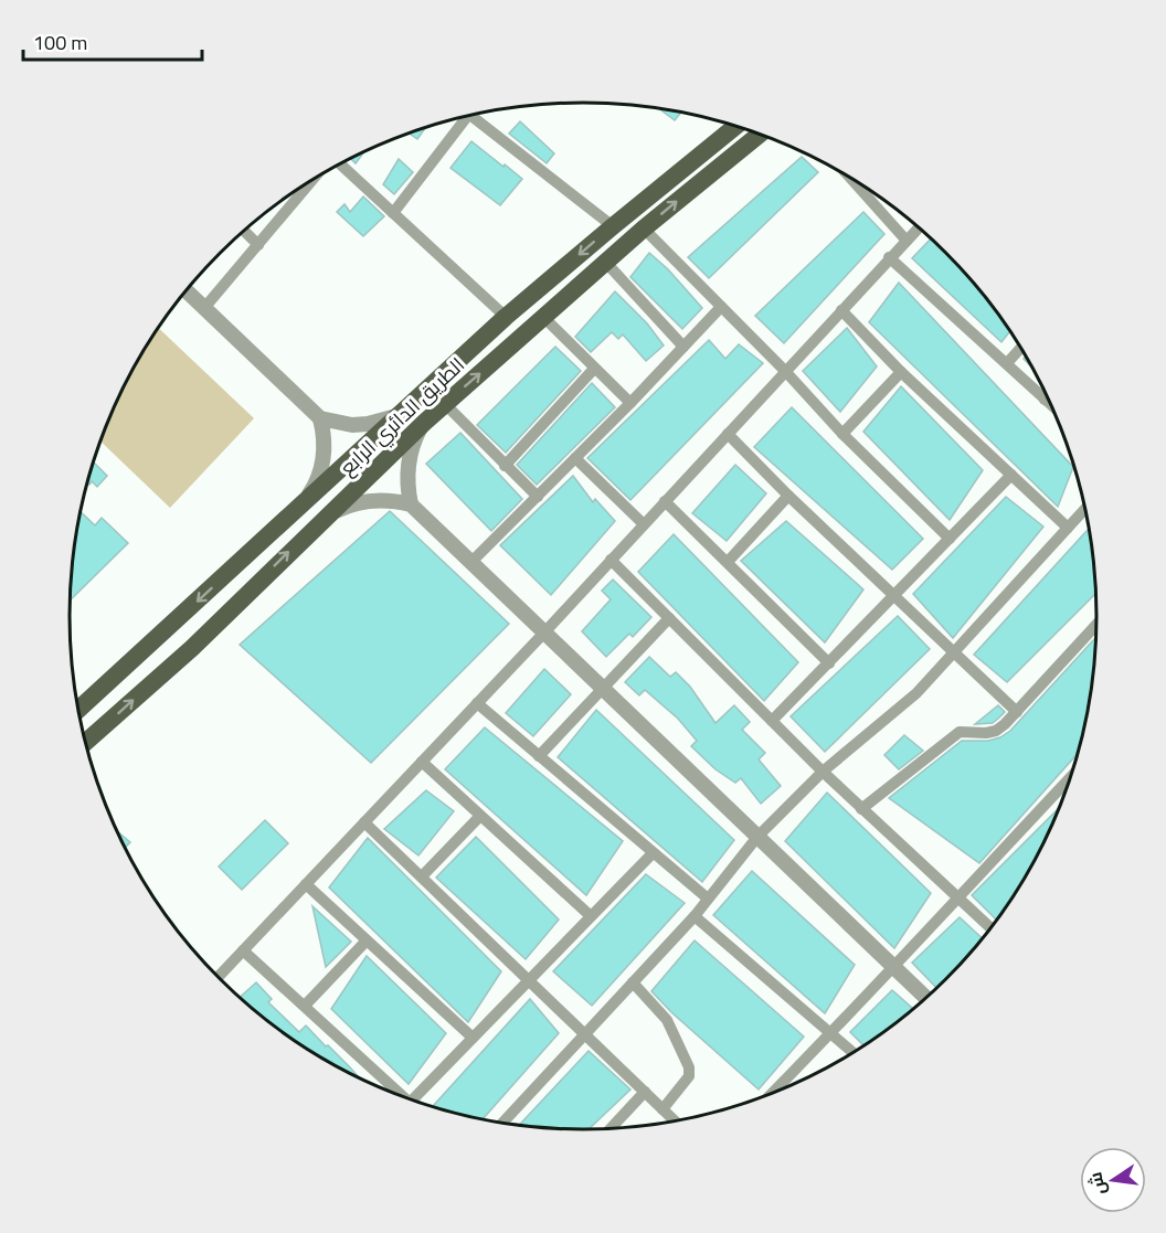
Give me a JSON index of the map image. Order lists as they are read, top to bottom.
{
  "streets": {
    "main road": ["الطريق الدائري الرابع"]
  },
  "scale_bar": "100 m",
  "north": "left"
}
